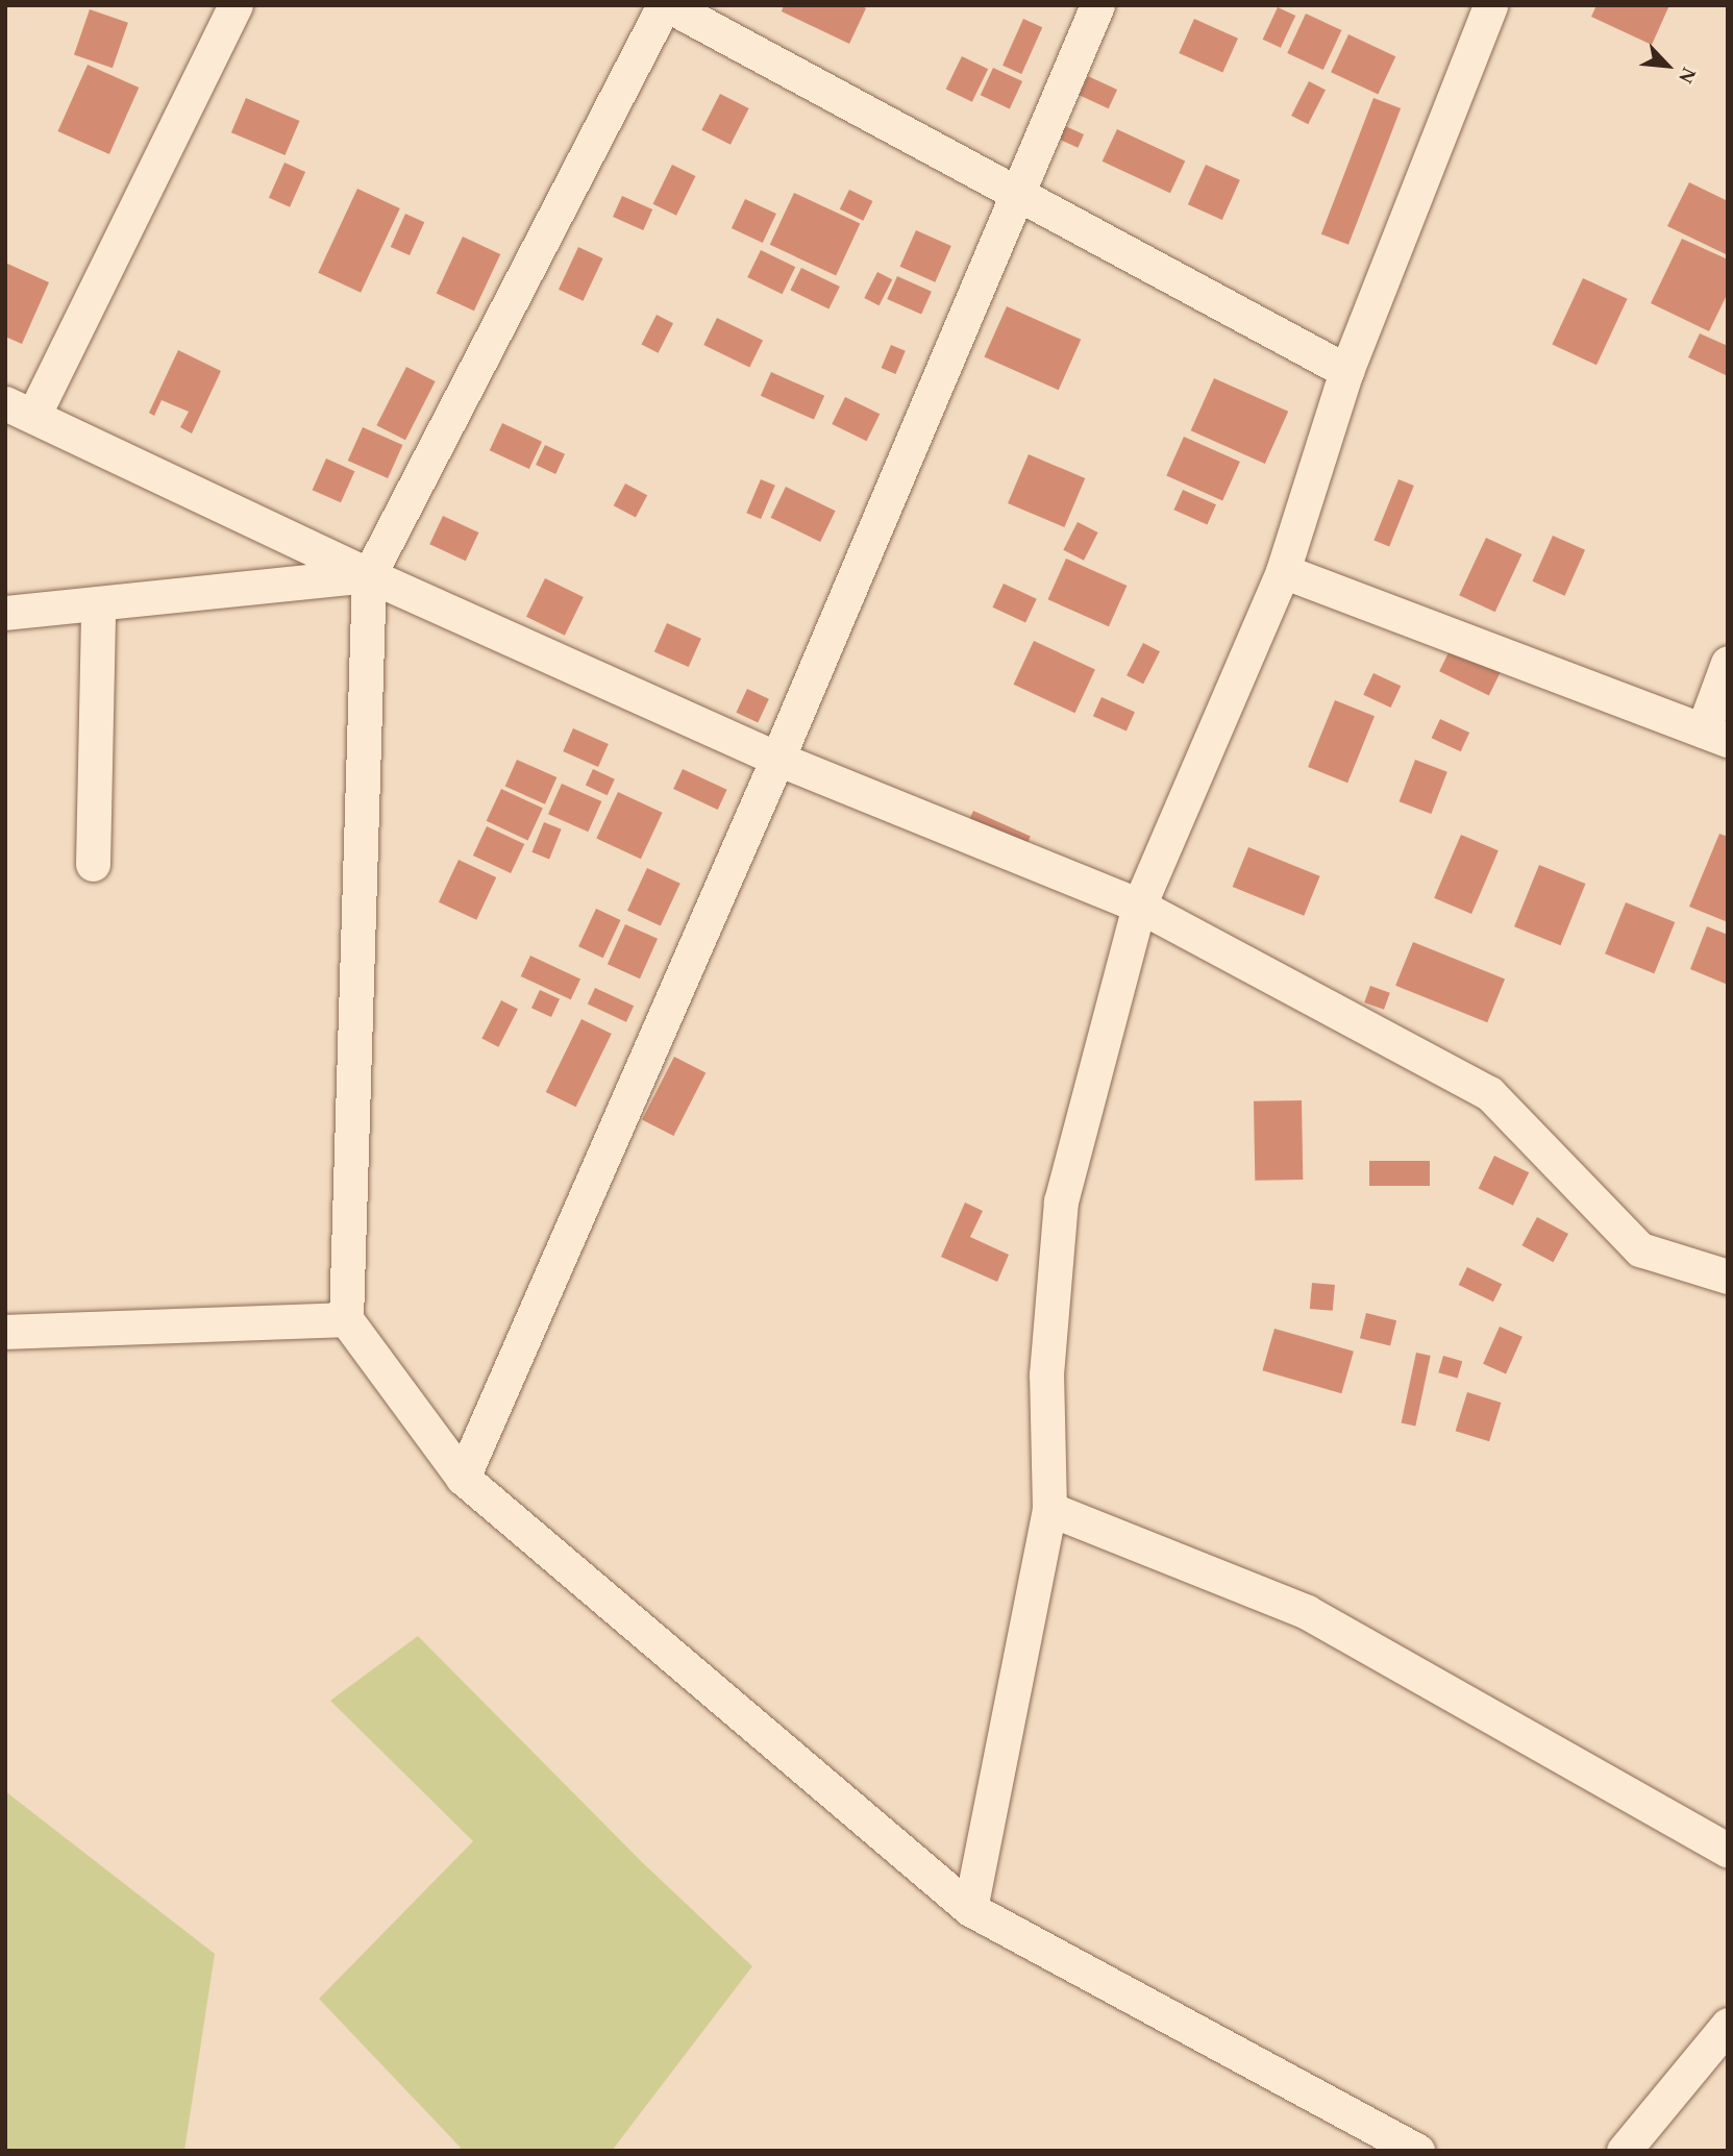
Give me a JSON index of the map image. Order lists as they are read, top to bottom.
{
  "north": "bottom right"
}
